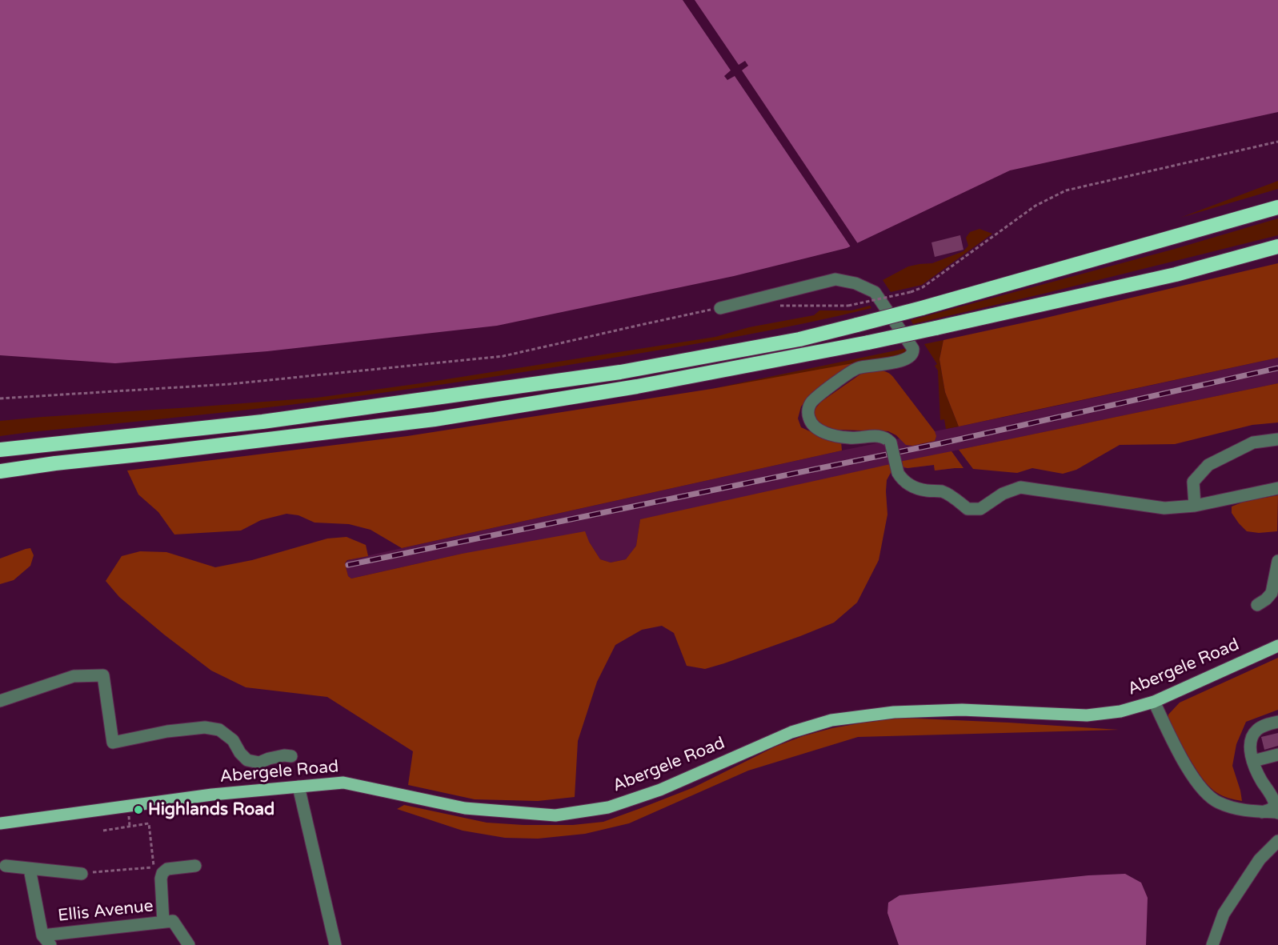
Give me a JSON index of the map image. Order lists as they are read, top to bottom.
{
  "streets": {
    "main road": ["Abergele Road"],
    "street": ["Ellis Avenue"]
  },
  "places": ["Highlands Road"]
}
